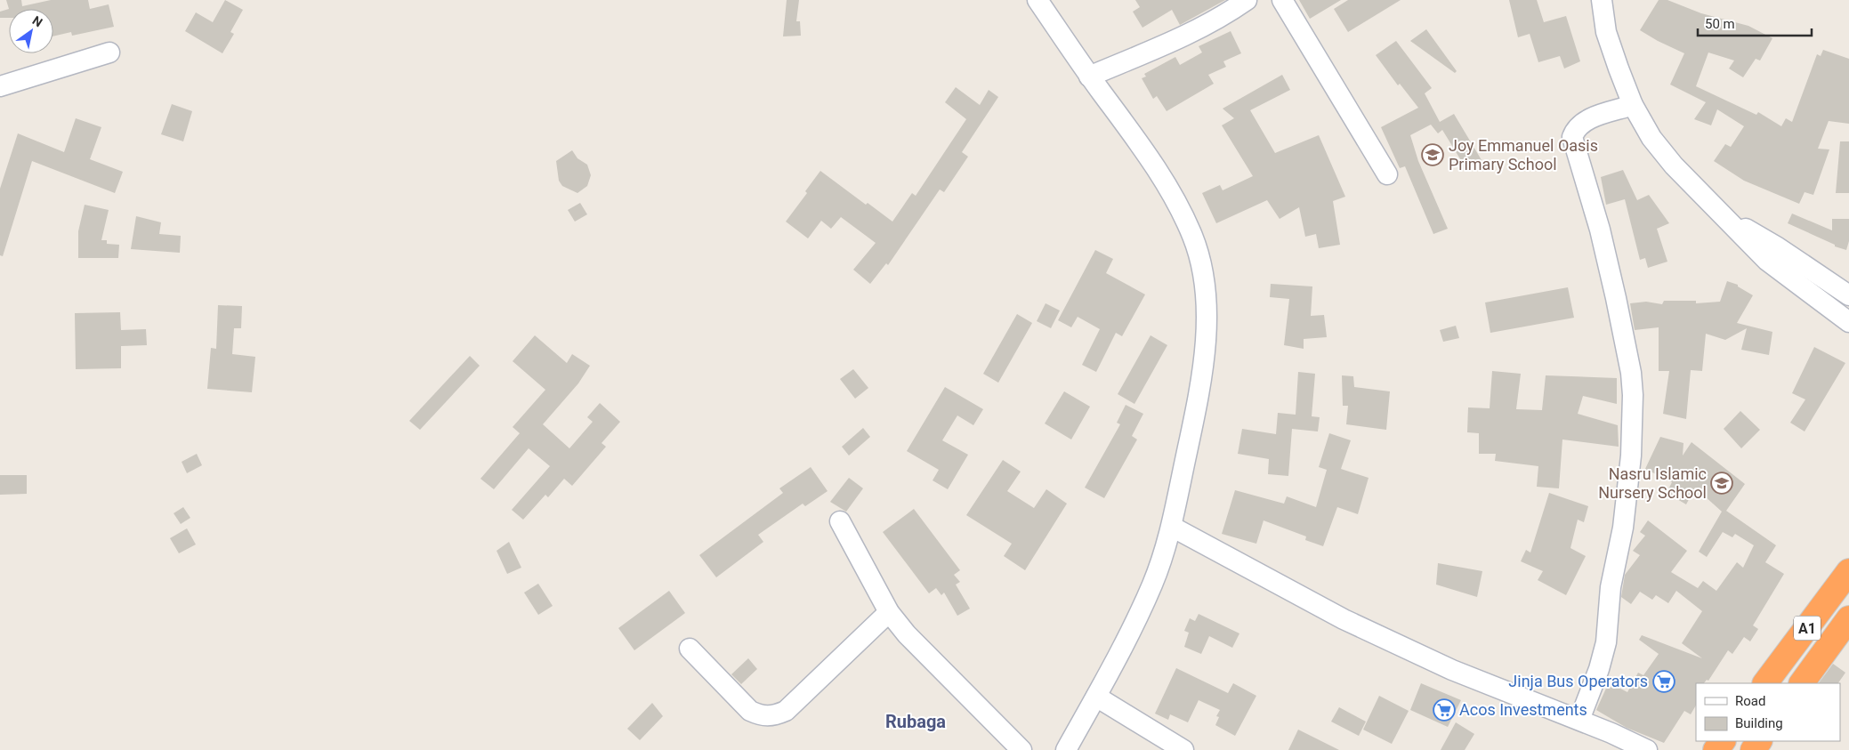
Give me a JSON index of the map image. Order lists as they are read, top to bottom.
{
  "streets": {
    "highway": ["A1"]
  },
  "districts": ["Rubaga"],
  "places": {
    "school or university": ["Joy Emmanuel Oasis Primary School", "Nasru Islamic Nursery School"],
    "supermarket": ["Jinja Bus Operators", "Acos Investments"]
  },
  "legend": ["Road", "Building"],
  "scale_bar": "50 m",
  "north": "top right"
}
